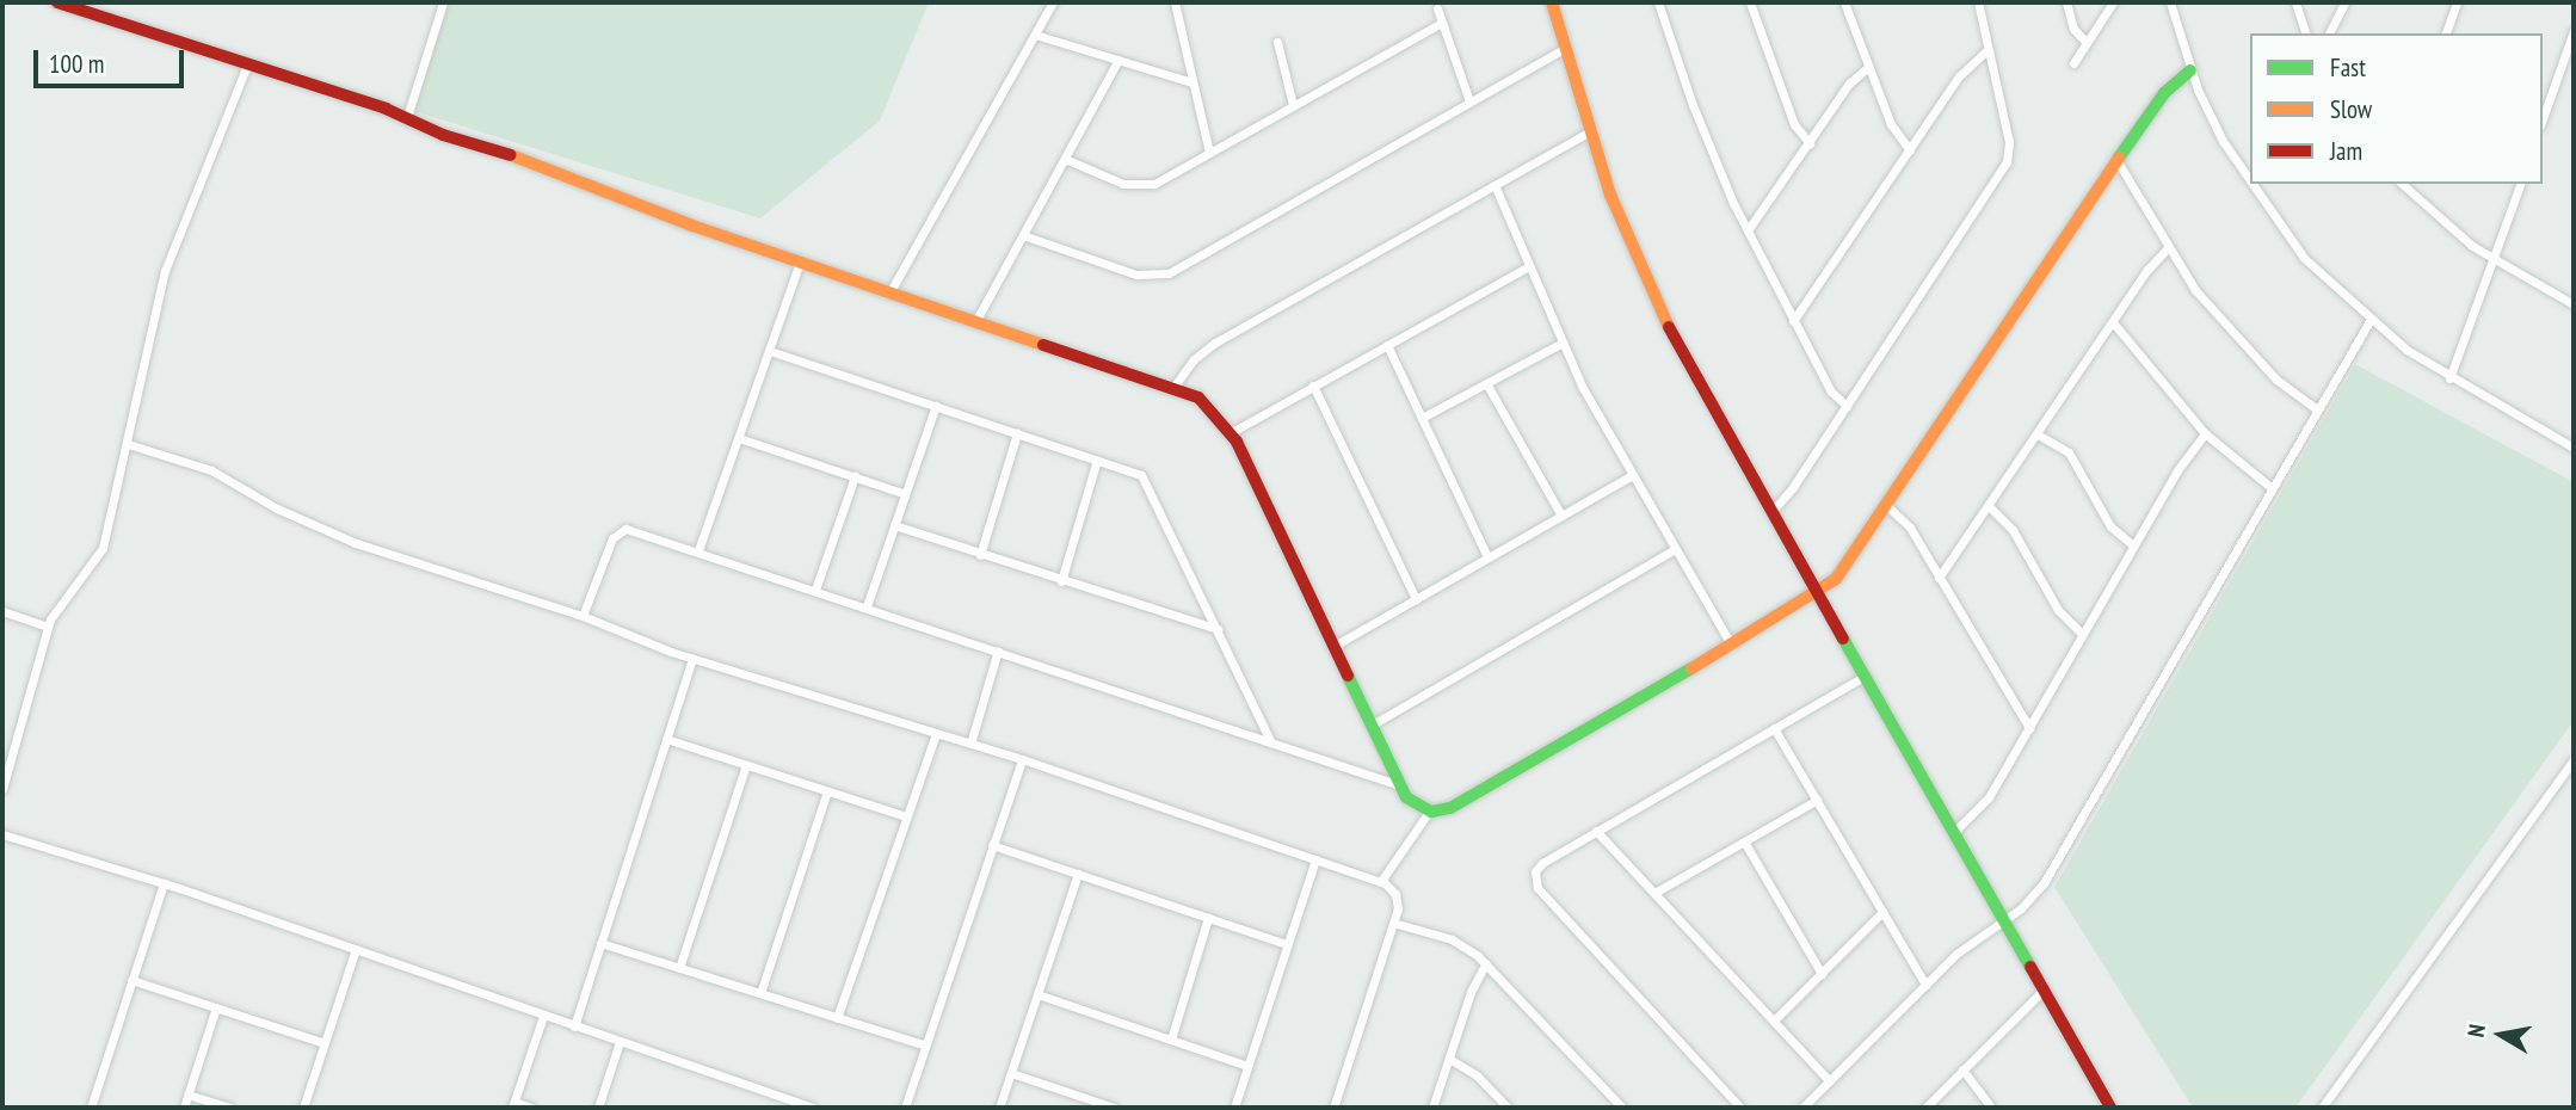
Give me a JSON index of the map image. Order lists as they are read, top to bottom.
{
  "legend": ["Fast", "Slow", "Jam"],
  "scale_bar": "100 m",
  "north": "left"
}
